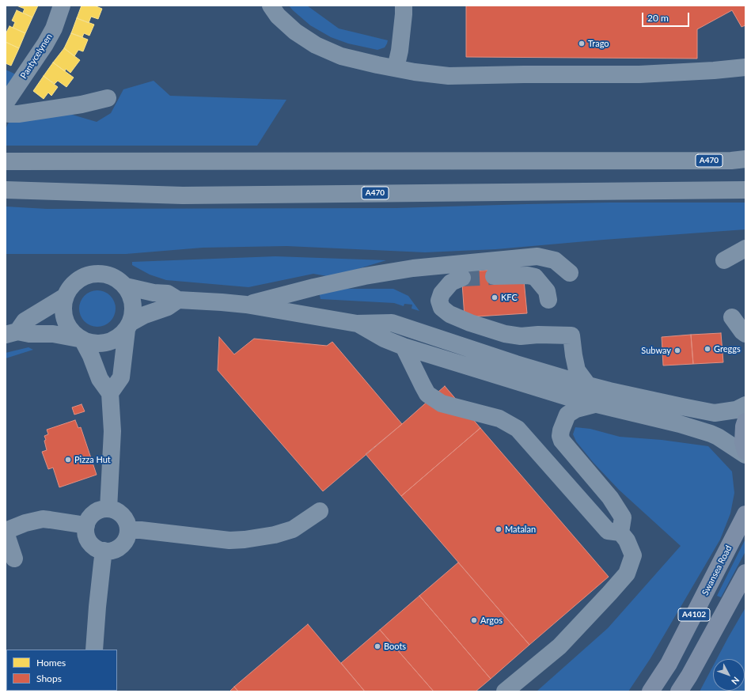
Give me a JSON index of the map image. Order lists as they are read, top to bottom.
{
  "streets": {
    "highway": ["A470"],
    "main road": ["Swansea Road", "A4102"],
    "street": ["Pantycelynen"]
  },
  "places": [
    "Trago",
    "KFC",
    "Greggs",
    "Subway",
    "Pizza Hut",
    "Matalan",
    "Argos",
    "Boots"
  ],
  "legend": ["Homes", "Shops"],
  "scale_bar": "20 m",
  "north": "bottom right"
}
